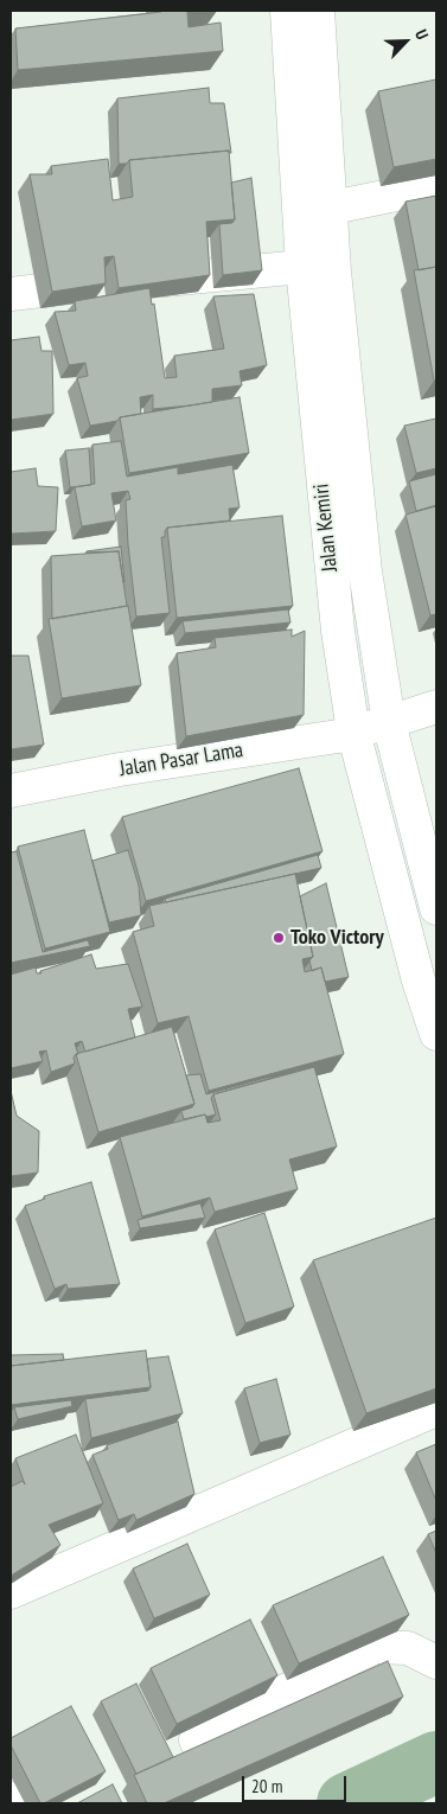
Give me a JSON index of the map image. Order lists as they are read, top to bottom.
{
  "streets": {
    "main road": ["Jalan Kemiri", "Jalan Pasar Lama"]
  },
  "crossings": [
    ["Jalan Kemiri", "Jalan Pasar Lama"]
  ],
  "places": ["Toko Victory"],
  "scale_bar": "20 m",
  "north": "top right"
}
